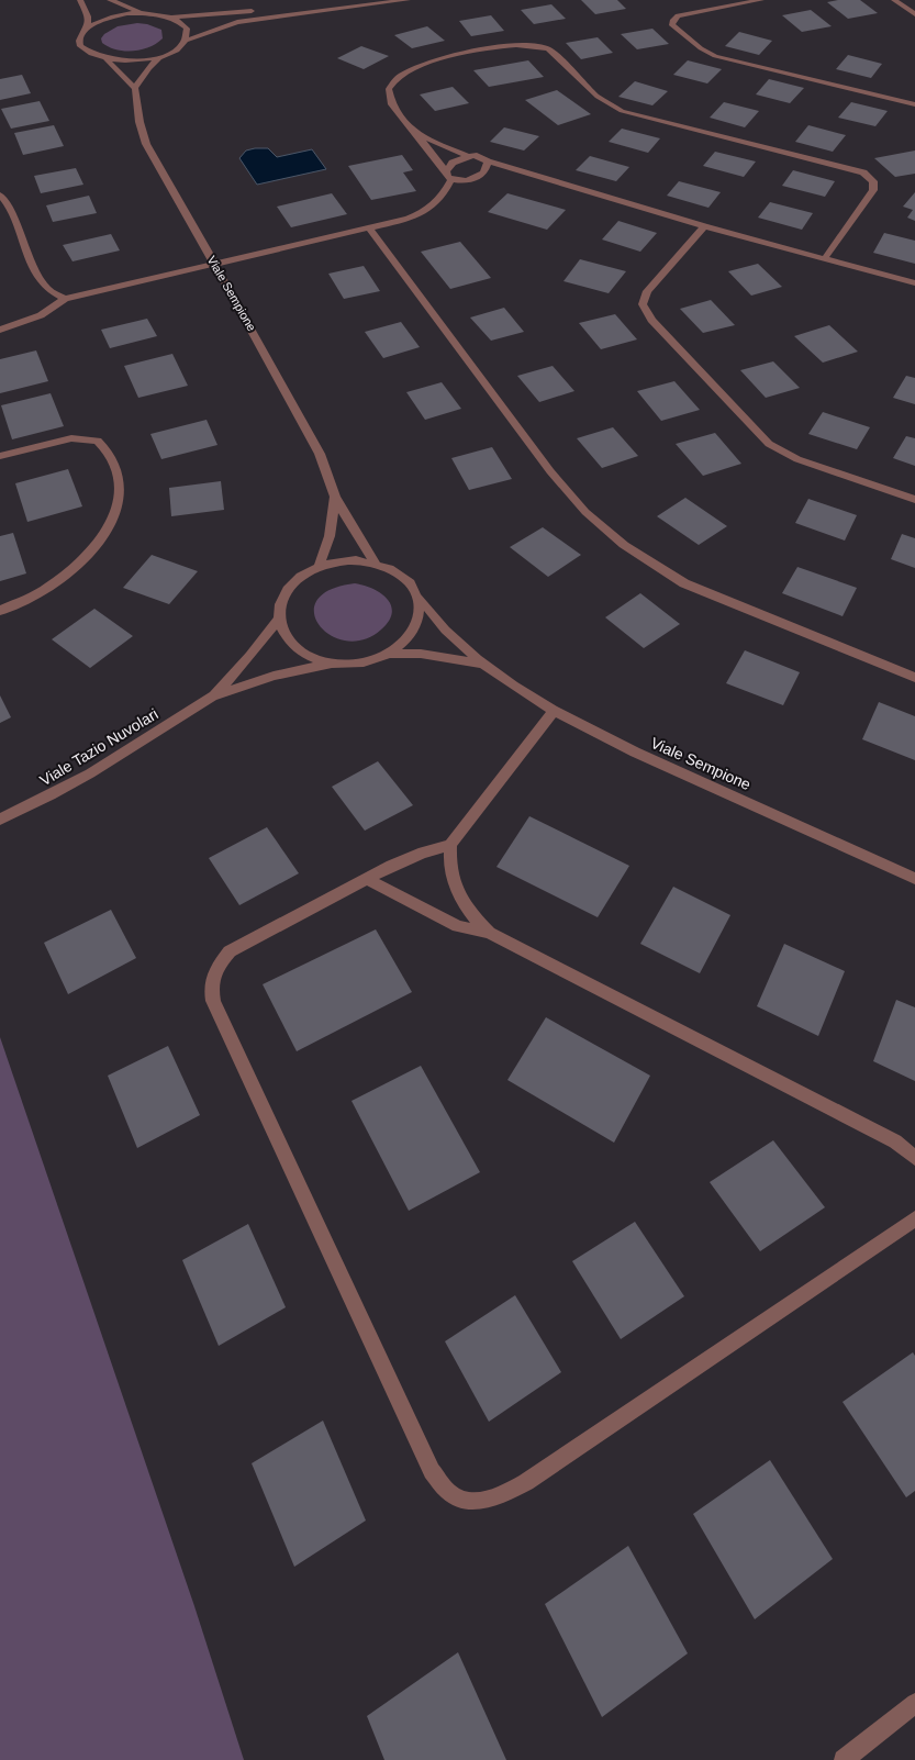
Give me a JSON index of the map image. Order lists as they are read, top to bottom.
{
  "streets": {
    "street": ["Viale Sempione", "Viale Tazio Nuvolari"]
  },
  "crossings": [
    ["Viale Sempione", "Viale Tazio Nuvolari"]
  ]
}
